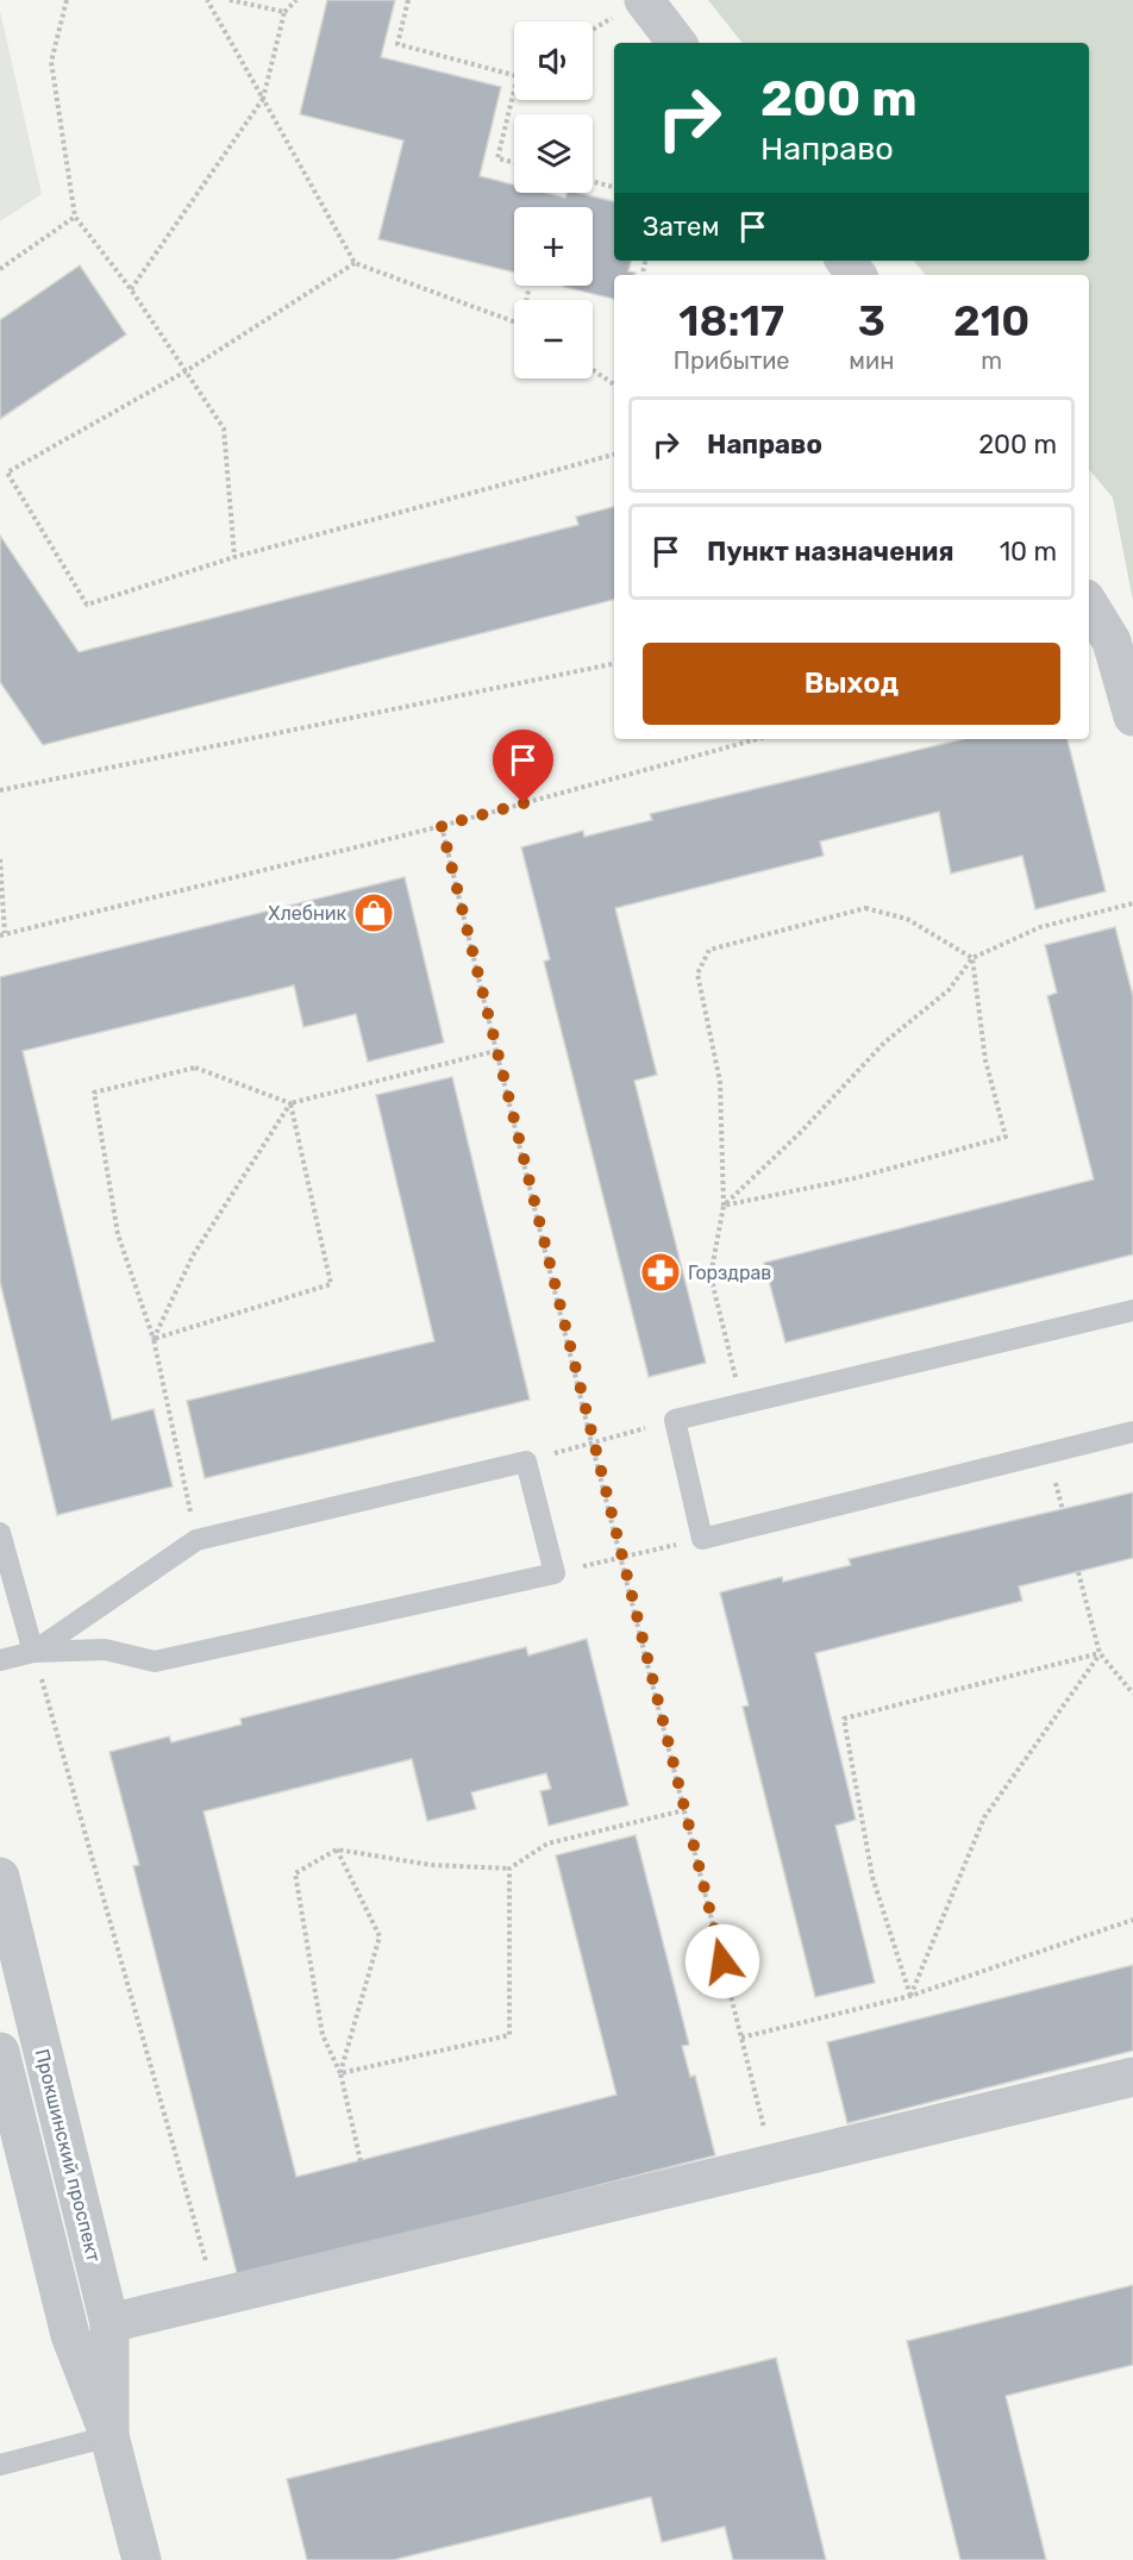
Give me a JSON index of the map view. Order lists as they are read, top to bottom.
{
  "streets": {
    "street": ["Прокшинский проспект"]
  },
  "places": {
    "shop": ["Хлебник"],
    "pharmacy": ["Горздрав"]
  },
  "page": {
    "map_buttons": ["+", "−"],
    "turn": ["200 m", "Направо"],
    "then": "Затем",
    "eta": [
      "18:17",
      "Прибытие",
      "3",
      "мин",
      "210",
      "m"
    ],
    "list": [
      {
        "name": "Направо",
        "value": "200 m"
      },
      {
        "name": "Пункт назначения",
        "value": "10 m"
      }
    ],
    "buttons": "Выход"
  }
}
